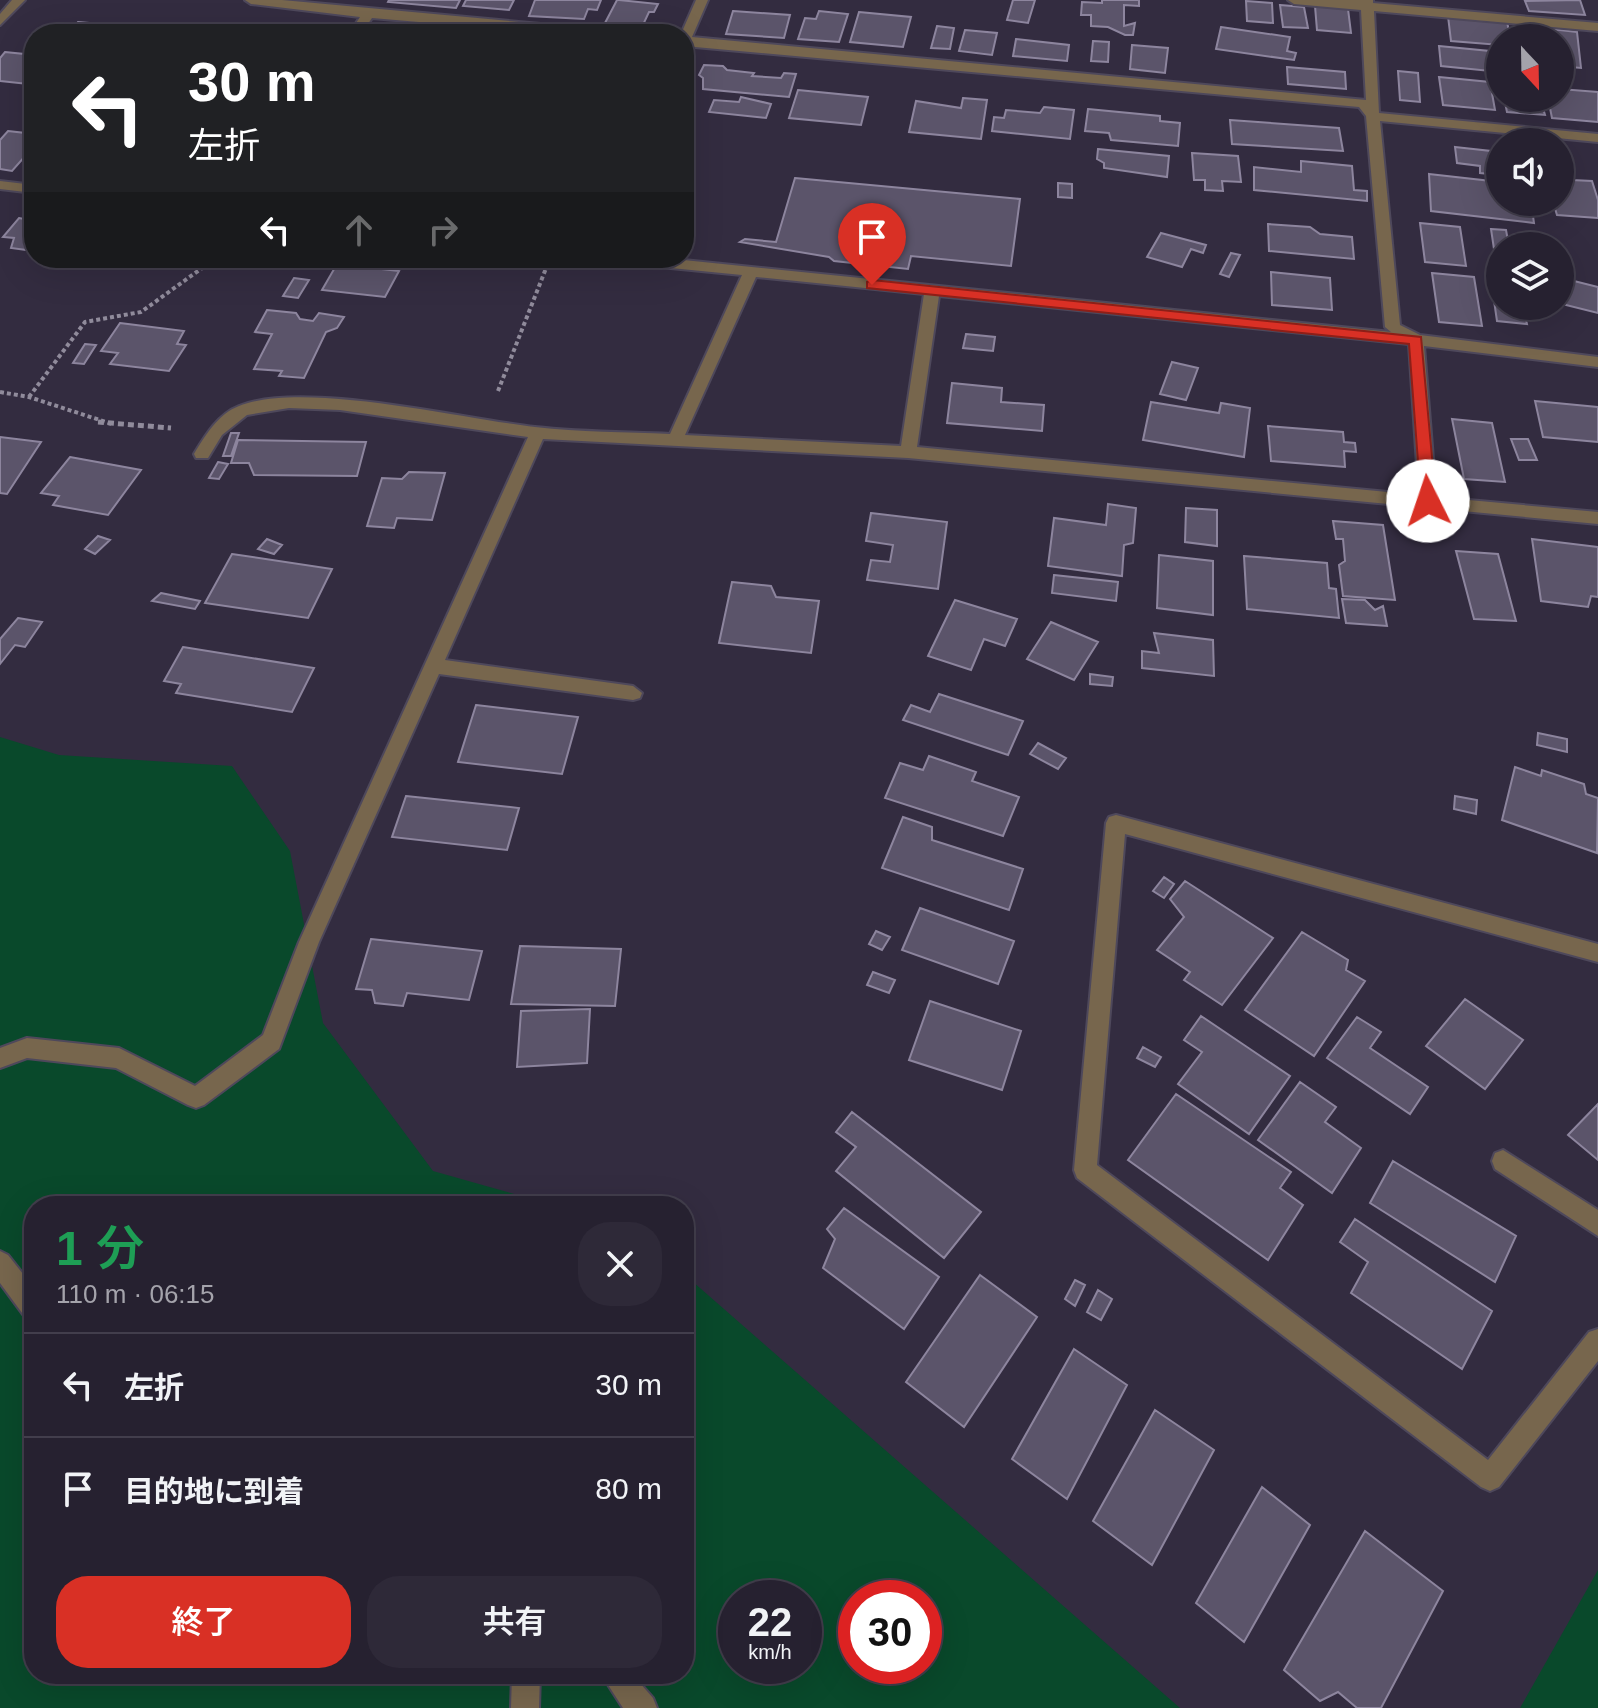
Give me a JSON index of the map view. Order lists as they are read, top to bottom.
{
  "north": "bottom",
  "page": {
    "turn": ["30 m", "左折"],
    "heading": ["1 分", "110 m · 06:15"],
    "list": [
      {
        "name": "左折",
        "value": "30 m"
      },
      {
        "name": "目的地に到着",
        "value": "80 m"
      }
    ],
    "buttons": ["終了", "共有"],
    "speed": "22 km/h",
    "limit": "30"
  }
}
